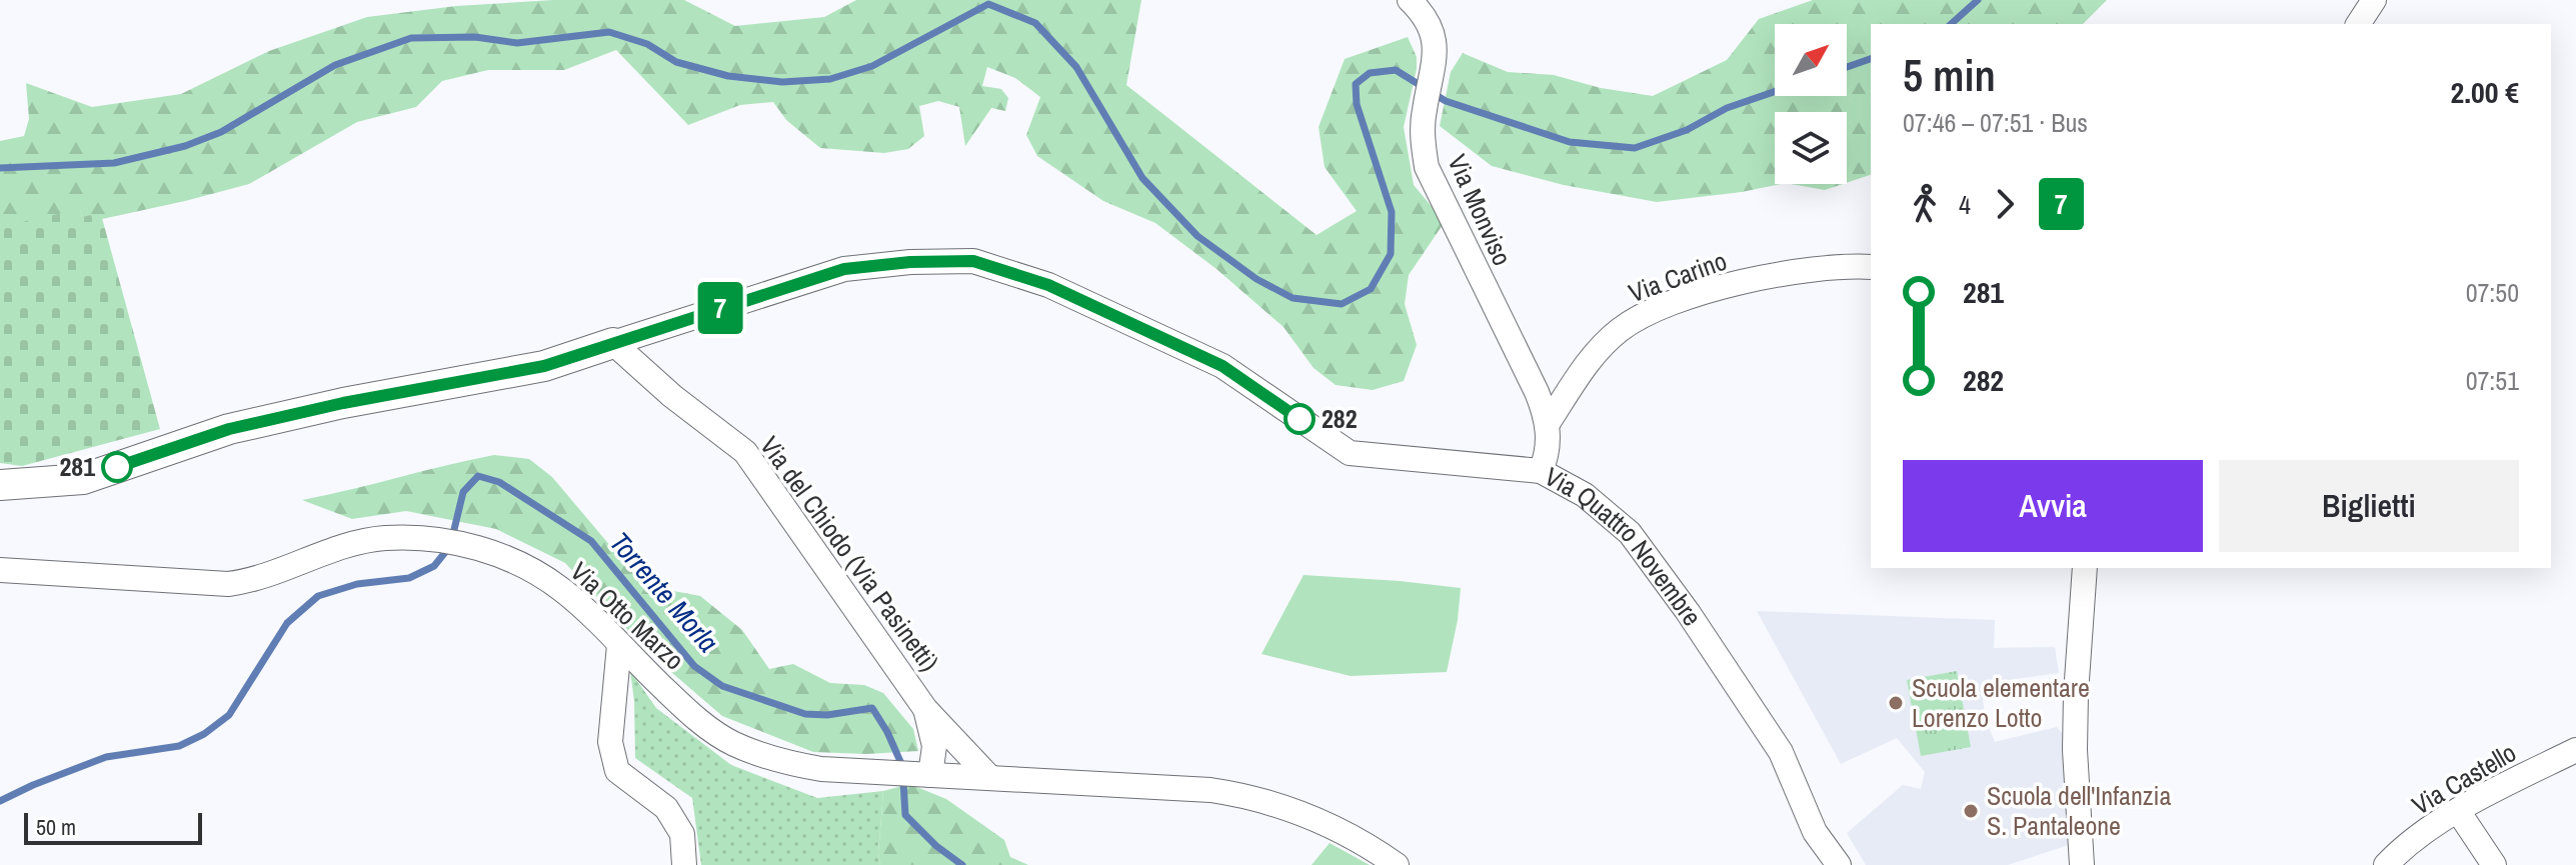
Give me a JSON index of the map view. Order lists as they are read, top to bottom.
{
  "streets": {
    "street": [
      "Via Monviso",
      "Via Carino",
      "Via Quattro Novembre",
      "Via del Chiodo (Via Pasinetti)",
      "Via Otto Marzo",
      "Via Castello"
    ]
  },
  "crossings": [
    ["Via Monviso", "Via Carino"],
    ["Via Quattro Novembre", "Via del Chiodo (Via Pasinetti)"]
  ],
  "water": ["Torrente Morla"],
  "places": [
    "282",
    "281",
    "Scuola elementare Lorenzo Lotto",
    "Scuola dell'Infanzia S. Pantaleone"
  ],
  "lines": ["bus line 7"],
  "scale_bar": "50 m",
  "north": "top right",
  "page": {
    "on_map": "7",
    "heading": ["5 min", "07:46 – 07:51 · Bus", "2.00 €"],
    "legs": ["4", "7"],
    "list": [
      {
        "name": "281",
        "value": "07:50"
      },
      {
        "name": "282",
        "value": "07:51"
      }
    ],
    "buttons": ["Avvia", "Biglietti"],
    "scale": "50 m"
  }
}
